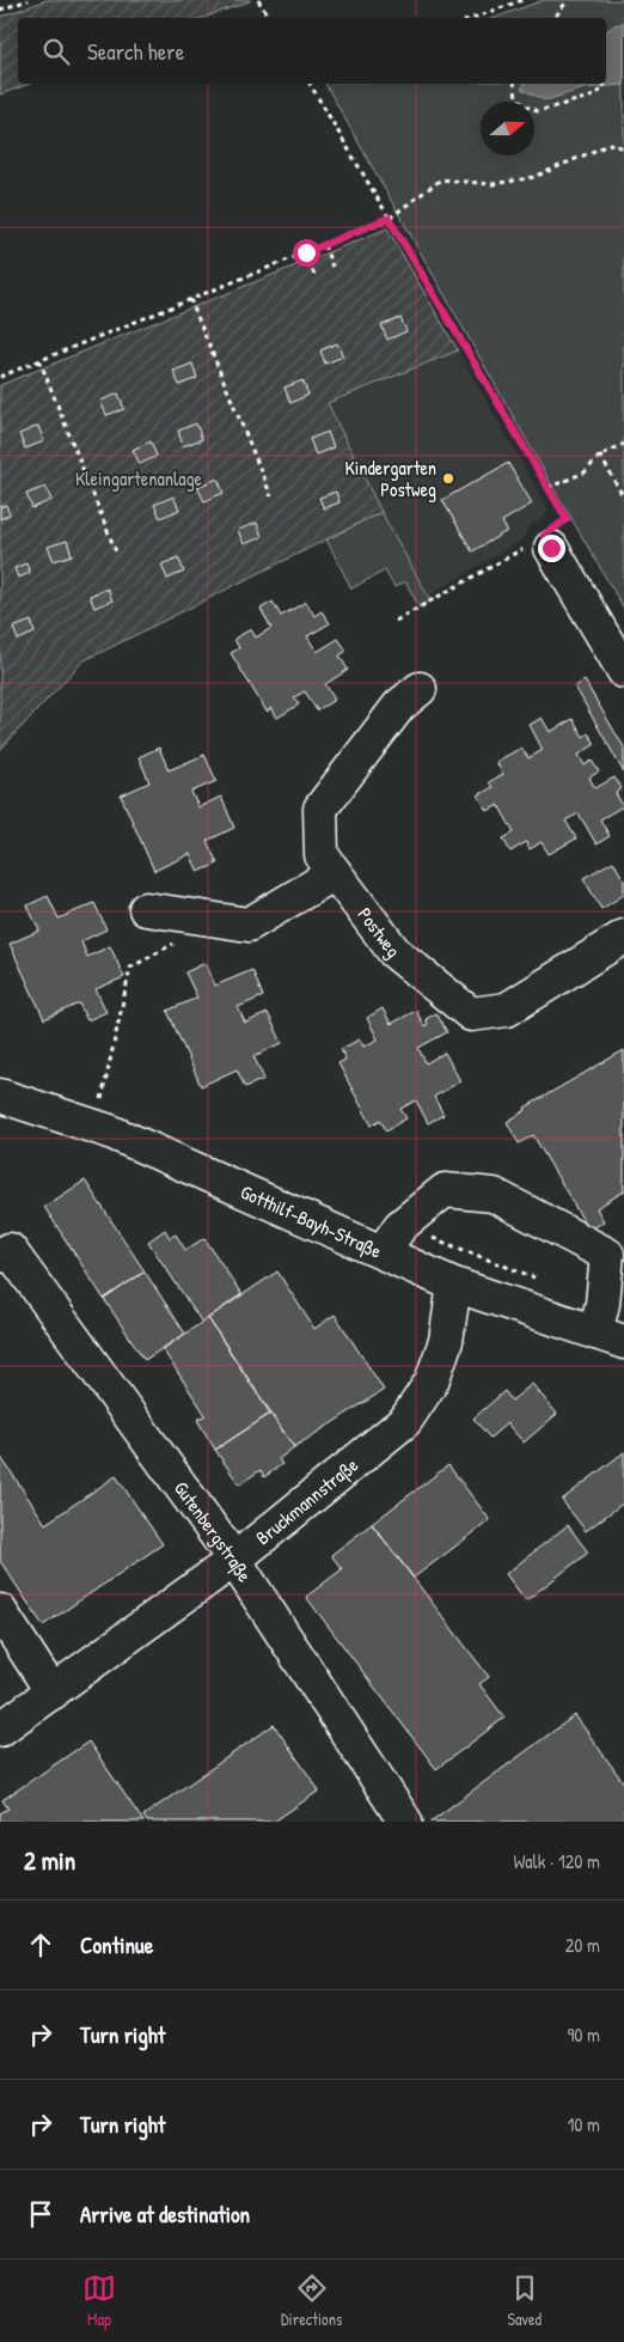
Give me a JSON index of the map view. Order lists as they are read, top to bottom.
{
  "streets": {
    "street": [
      "Postweg",
      "Gotthilf-Bayh-Straße",
      "Bruckmannstraße",
      "Gutenbergstraße"
    ]
  },
  "crossings": [
    ["Gotthilf-Bayh-Straße", "Bruckmannstraße"],
    ["Bruckmannstraße", "Gutenbergstraße"]
  ],
  "parks": ["Kleingartenanlage"],
  "places": ["Kindergarten Postweg"],
  "north": "right",
  "page": {
    "search": "Search here",
    "heading": ["2 min", "Walk · 120 m"],
    "list": [
      ["Continue", "20 m"],
      ["Turn right", "90 m"],
      ["Turn right", "10 m"],
      "Arrive at destination"
    ],
    "nav": ["Map", "Directions", "Saved"]
  }
}
